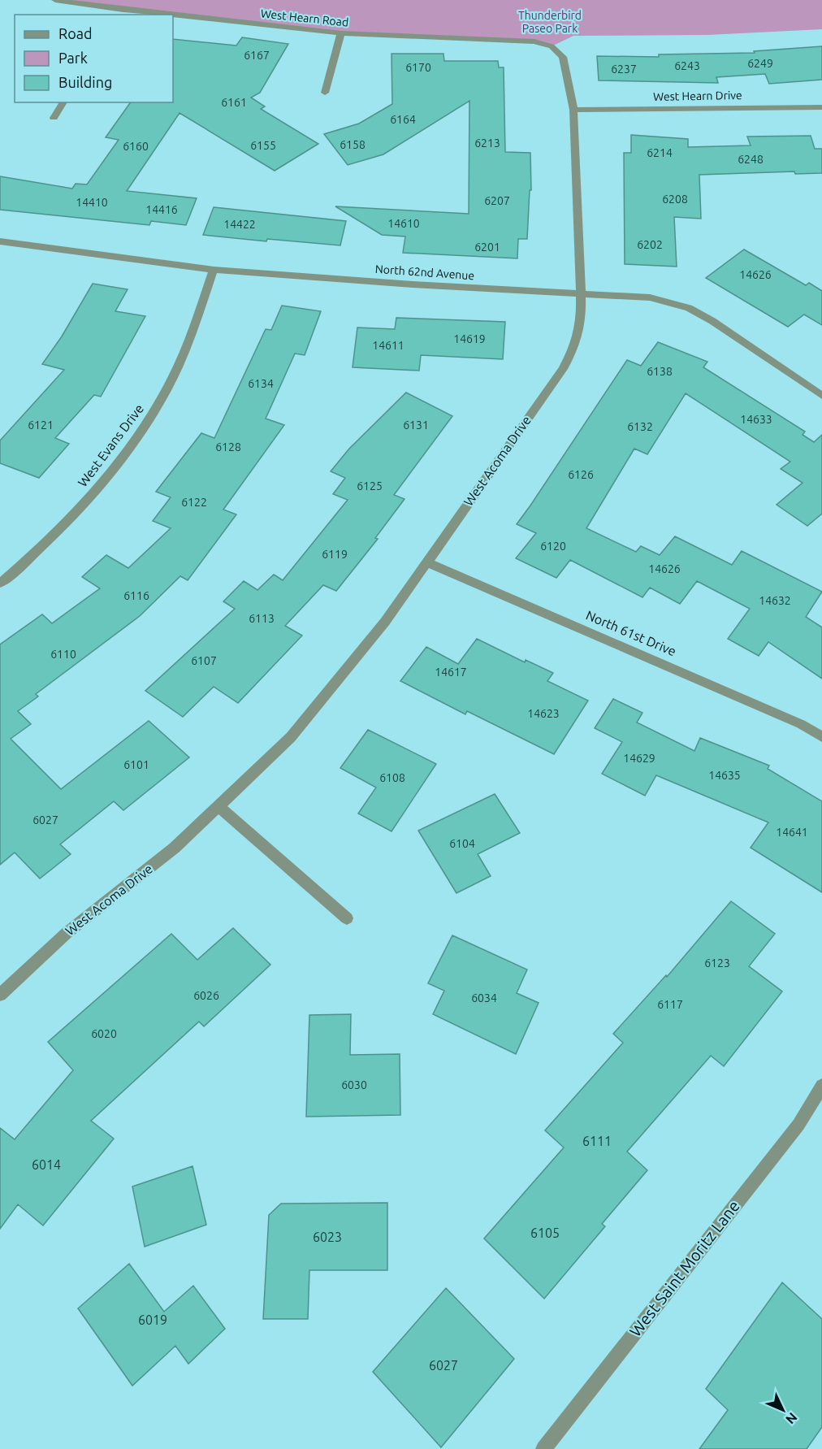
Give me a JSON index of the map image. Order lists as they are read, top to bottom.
{
  "streets": {
    "street": [
      "West Hearn Road",
      "West Hearn Drive",
      "North 62nd Avenue",
      "West Evans Drive",
      "West Acoma Drive",
      "North 61st Drive",
      "West Saint Moritz Lane"
    ]
  },
  "crossings": [
    ["West Hearn Road", "West Acoma Drive"],
    ["West Hearn Drive", "West Acoma Drive"],
    ["North 62nd Avenue", "West Evans Drive"],
    ["North 62nd Avenue", "West Acoma Drive"],
    ["West Acoma Drive", "North 61st Drive"]
  ],
  "parks": ["Thunderbird Paseo Park"],
  "house_numbers": [
    "6167",
    "6249",
    "6243",
    "6170",
    "6237",
    "6161",
    "6164",
    "6213",
    "6158",
    "6155",
    "6160",
    "6214",
    "6248",
    "6208",
    "6207",
    "14410",
    "14416",
    "14610",
    "14422",
    "6202",
    "6201",
    "14626",
    "14619",
    "14611",
    "6138",
    "6134",
    "14633",
    "6121",
    "6131",
    "6132",
    "6128",
    "6126",
    "6125",
    "6122",
    "6120",
    "6119",
    "14626",
    "6116",
    "14632",
    "6113",
    "6110",
    "6107",
    "14617",
    "14623",
    "14629",
    "6101",
    "14635",
    "6108",
    "6027",
    "14641",
    "6104",
    "6123",
    "6026",
    "6034",
    "6117",
    "6020",
    "6030",
    "6111",
    "6014",
    "6105",
    "6023",
    "6019",
    "6027"
  ],
  "legend": ["Road", "Park", "Building"],
  "north": "bottom right"
}
